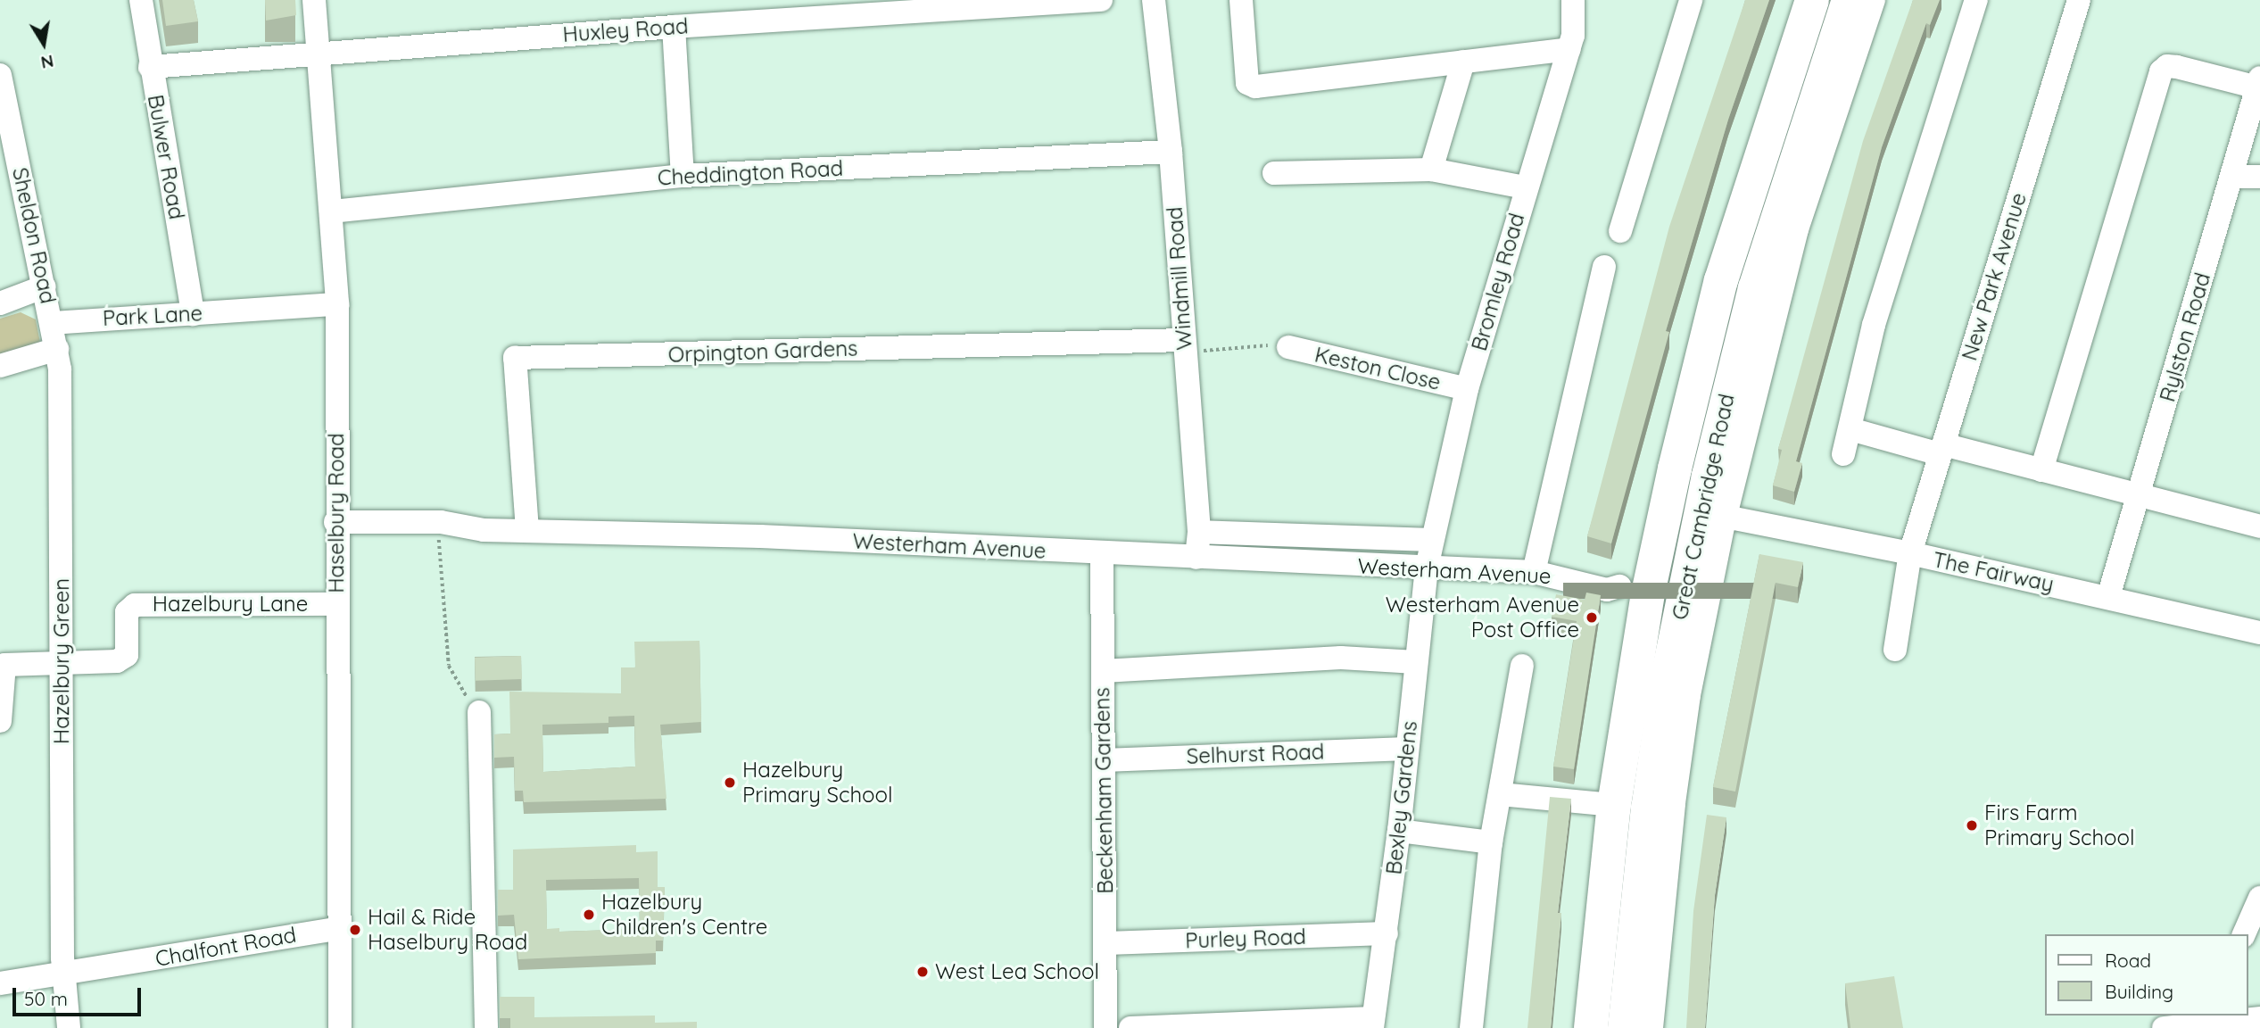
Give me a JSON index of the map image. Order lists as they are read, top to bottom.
{
  "streets": {
    "highway": ["Great Cambridge Road"],
    "street": [
      "Huxley Road",
      "Bulwer Road",
      "Cheddington Road",
      "Sheldon Road",
      "New Park Avenue",
      "Windmill Road",
      "Bromley Road",
      "Park Lane",
      "Rylston Road",
      "Orpington Gardens",
      "Keston Close",
      "Haselbury Road",
      "Westerham Avenue",
      "The Fairway",
      "Hazelbury Lane",
      "Hazelbury Green",
      "Selhurst Road",
      "Beckenham Gardens",
      "Bexley Gardens",
      "Purley Road",
      "Chalfont Road"
    ]
  },
  "crossings": [
    ["Huxley Road", "Bulwer Road"],
    ["Huxley Road", "Haselbury Road"],
    ["Bulwer Road", "Park Lane"],
    ["Cheddington Road", "Windmill Road"],
    ["Cheddington Road", "Haselbury Road"],
    ["Sheldon Road", "Park Lane"],
    ["New Park Avenue", "The Fairway"],
    ["Windmill Road", "Orpington Gardens"],
    ["Windmill Road", "Westerham Avenue"],
    ["Bromley Road", "Keston Close"],
    ["Bromley Road", "Westerham Avenue"],
    ["Bromley Road", "Bexley Gardens"],
    ["Park Lane", "Haselbury Road"],
    ["Rylston Road", "The Fairway"],
    ["Orpington Gardens", "Westerham Avenue"],
    ["Great Cambridge Road", "Westerham Avenue"],
    ["Haselbury Road", "Westerham Avenue"],
    ["Haselbury Road", "Hazelbury Lane"],
    ["Haselbury Road", "Chalfont Road"],
    ["Westerham Avenue", "Beckenham Gardens"],
    ["Westerham Avenue", "Bexley Gardens"],
    ["Hazelbury Lane", "Hazelbury Green"],
    ["Hazelbury Green", "Chalfont Road"],
    ["Selhurst Road", "Beckenham Gardens"],
    ["Selhurst Road", "Bexley Gardens"],
    ["Beckenham Gardens", "Purley Road"],
    ["Bexley Gardens", "Purley Road"]
  ],
  "places": [
    "Westerham Avenue Post Office",
    "Hazelbury Primary School",
    "Firs Farm Primary School",
    "Hazelbury Children's Centre",
    "Hail & Ride Haselbury Road",
    "West Lea School"
  ],
  "legend": ["Road", "Building"],
  "scale_bar": "50 m",
  "north": "bottom"
}
